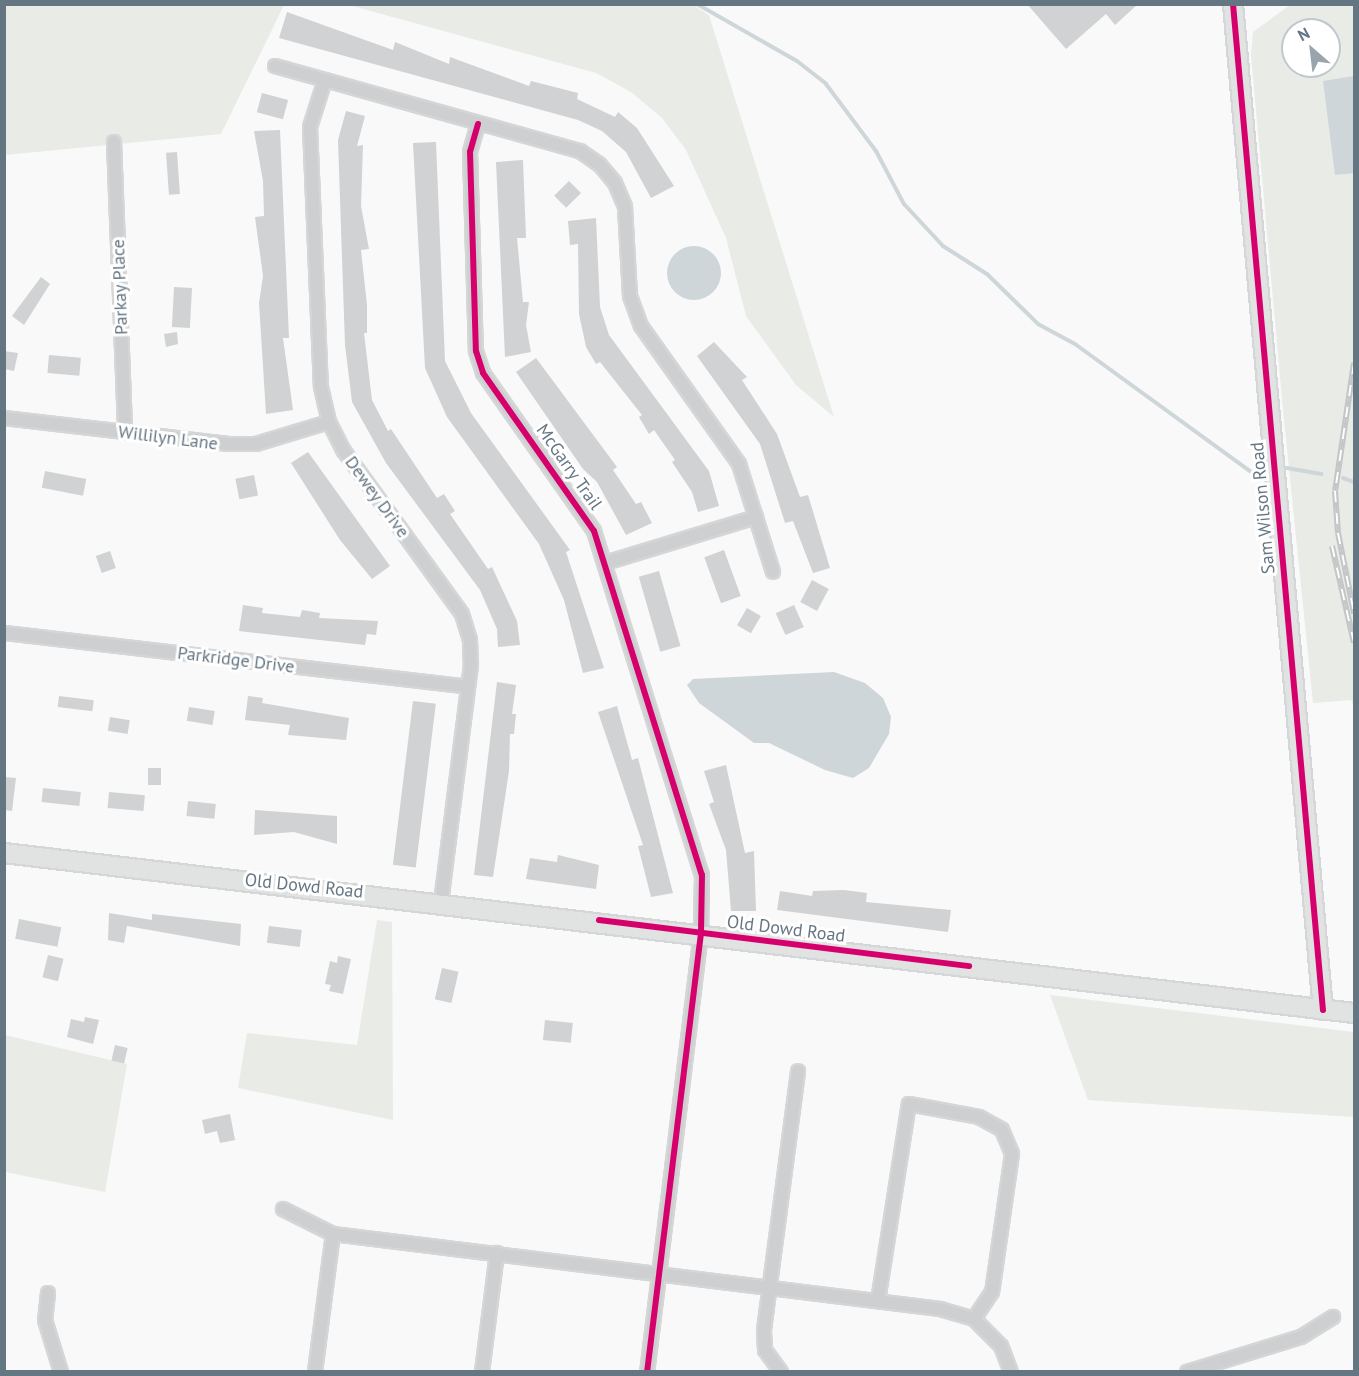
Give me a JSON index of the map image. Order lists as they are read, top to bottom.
{
  "streets": {
    "street": [
      "Parkay Place",
      "Willilyn Lane",
      "McGarry Trail",
      "Dewey Drive",
      "Sam Wilson Road",
      "Parkridge Drive",
      "Old Dowd Road"
    ]
  },
  "crossings": [
    ["Parkay Place", "Willilyn Lane"],
    ["Willilyn Lane", "Dewey Drive"],
    ["McGarry Trail", "Old Dowd Road"],
    ["Dewey Drive", "Parkridge Drive"],
    ["Dewey Drive", "Old Dowd Road"],
    ["Sam Wilson Road", "Old Dowd Road"]
  ],
  "north": "top left"
}
